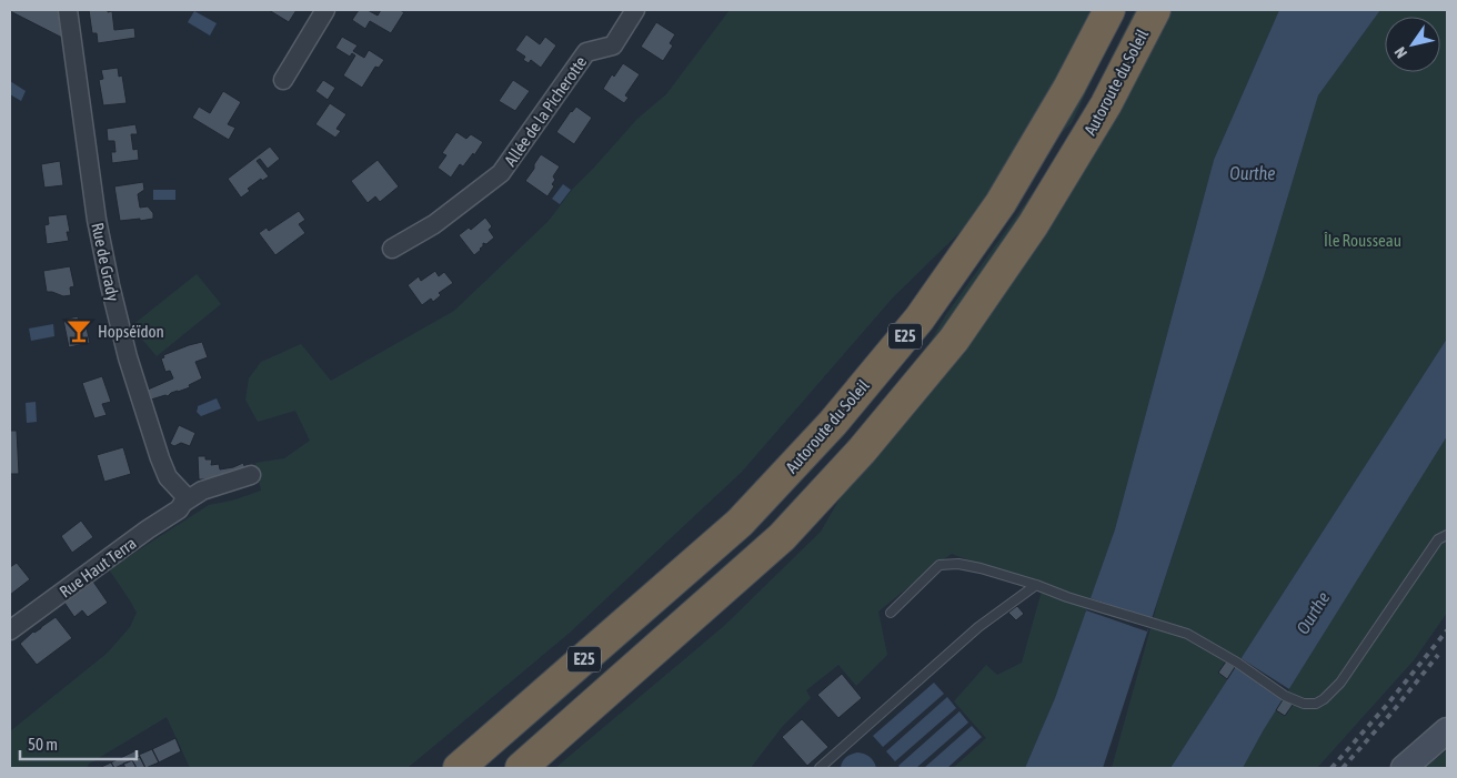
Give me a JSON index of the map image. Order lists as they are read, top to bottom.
{
  "streets": {
    "highway": ["Autoroute du Soleil", "E25"],
    "street": ["Allée de la Picherotte", "Rue de Grady", "Rue Haut Terra"]
  },
  "crossings": [
    ["Rue de Grady", "Rue Haut Terra"]
  ],
  "water": ["Ourthe"],
  "parks": ["Île Rousseau"],
  "places": {
    "bar": ["Hopséïdon"]
  },
  "scale_bar": "50 m",
  "north": "bottom left"
}
